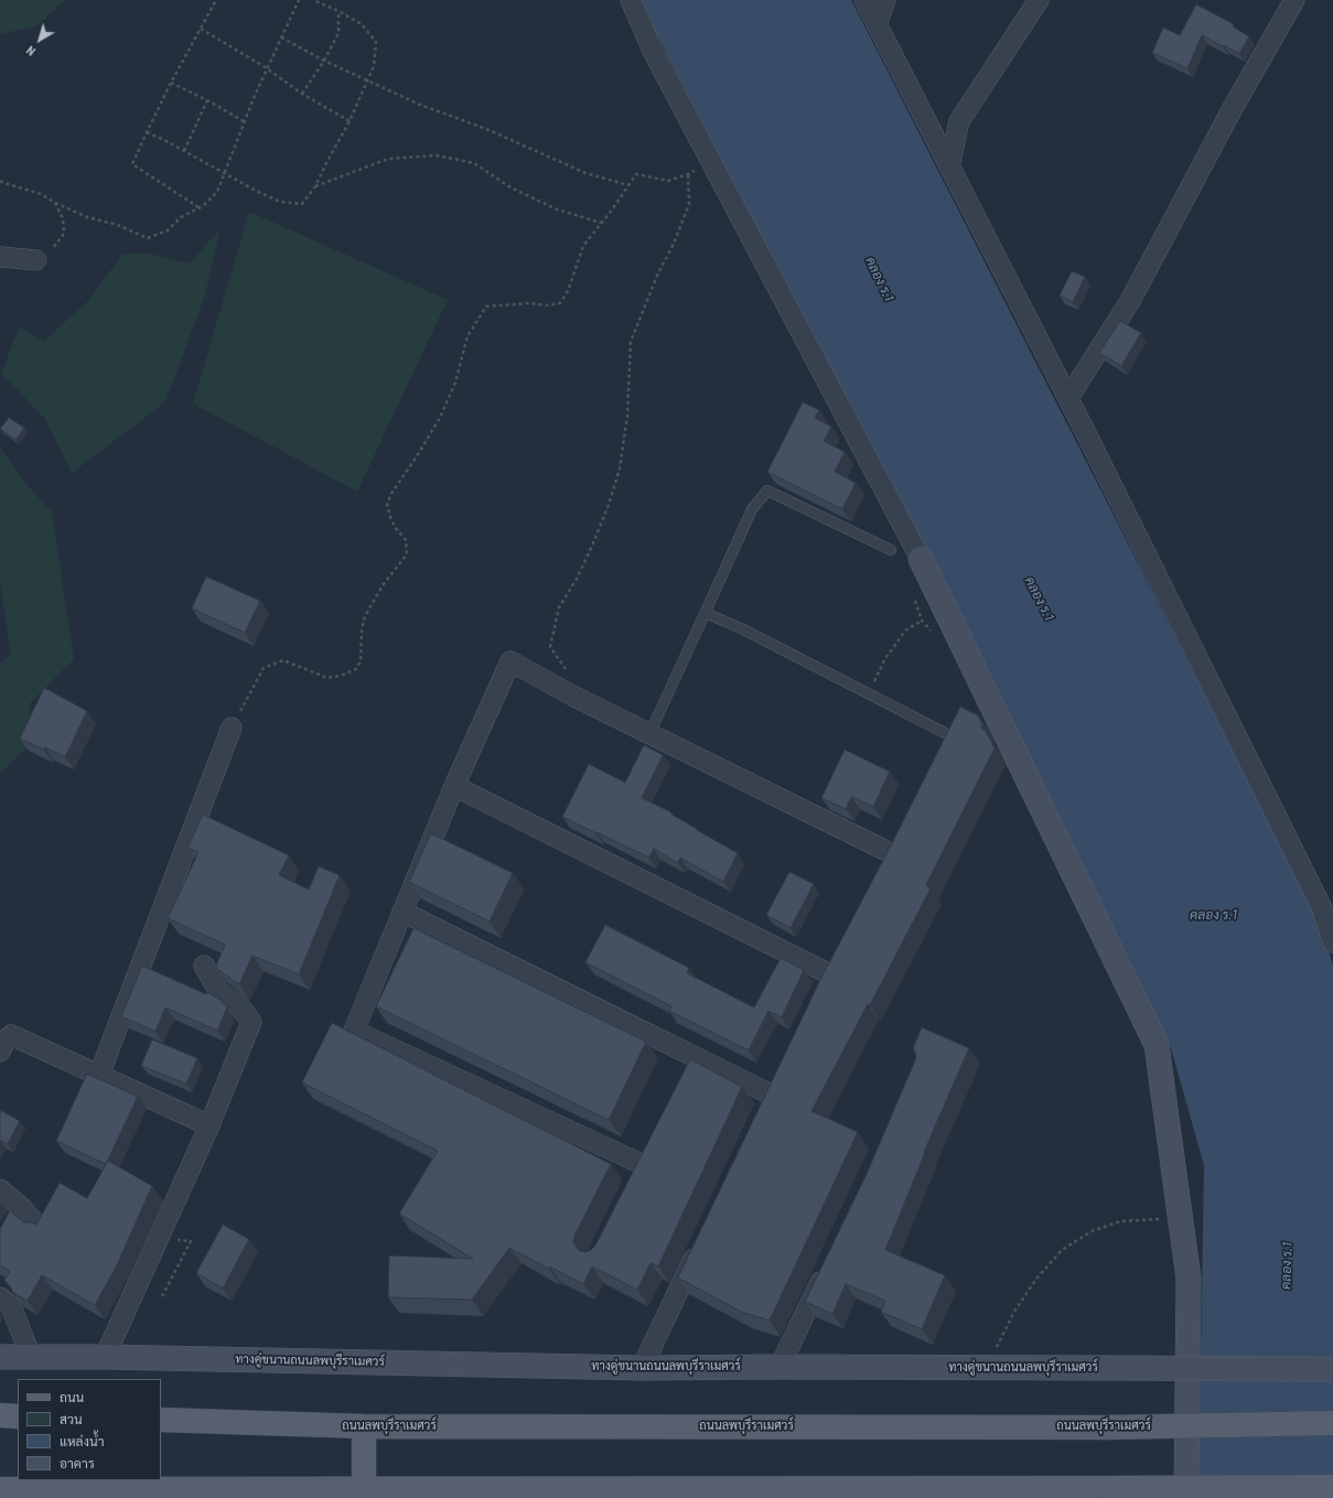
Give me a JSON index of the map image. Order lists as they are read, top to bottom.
{
  "streets": {
    "main road": ["ทางคู่ขนานถนนลพบุรีราเมศวร์", "ถนนลพบุรีราเมศวร์"]
  },
  "water": ["คลอง ร.1"],
  "legend": [
    "ถนน",
    "สวน",
    "แหล่งน้ำ",
    "อาคาร"
  ],
  "north": "bottom left"
}
